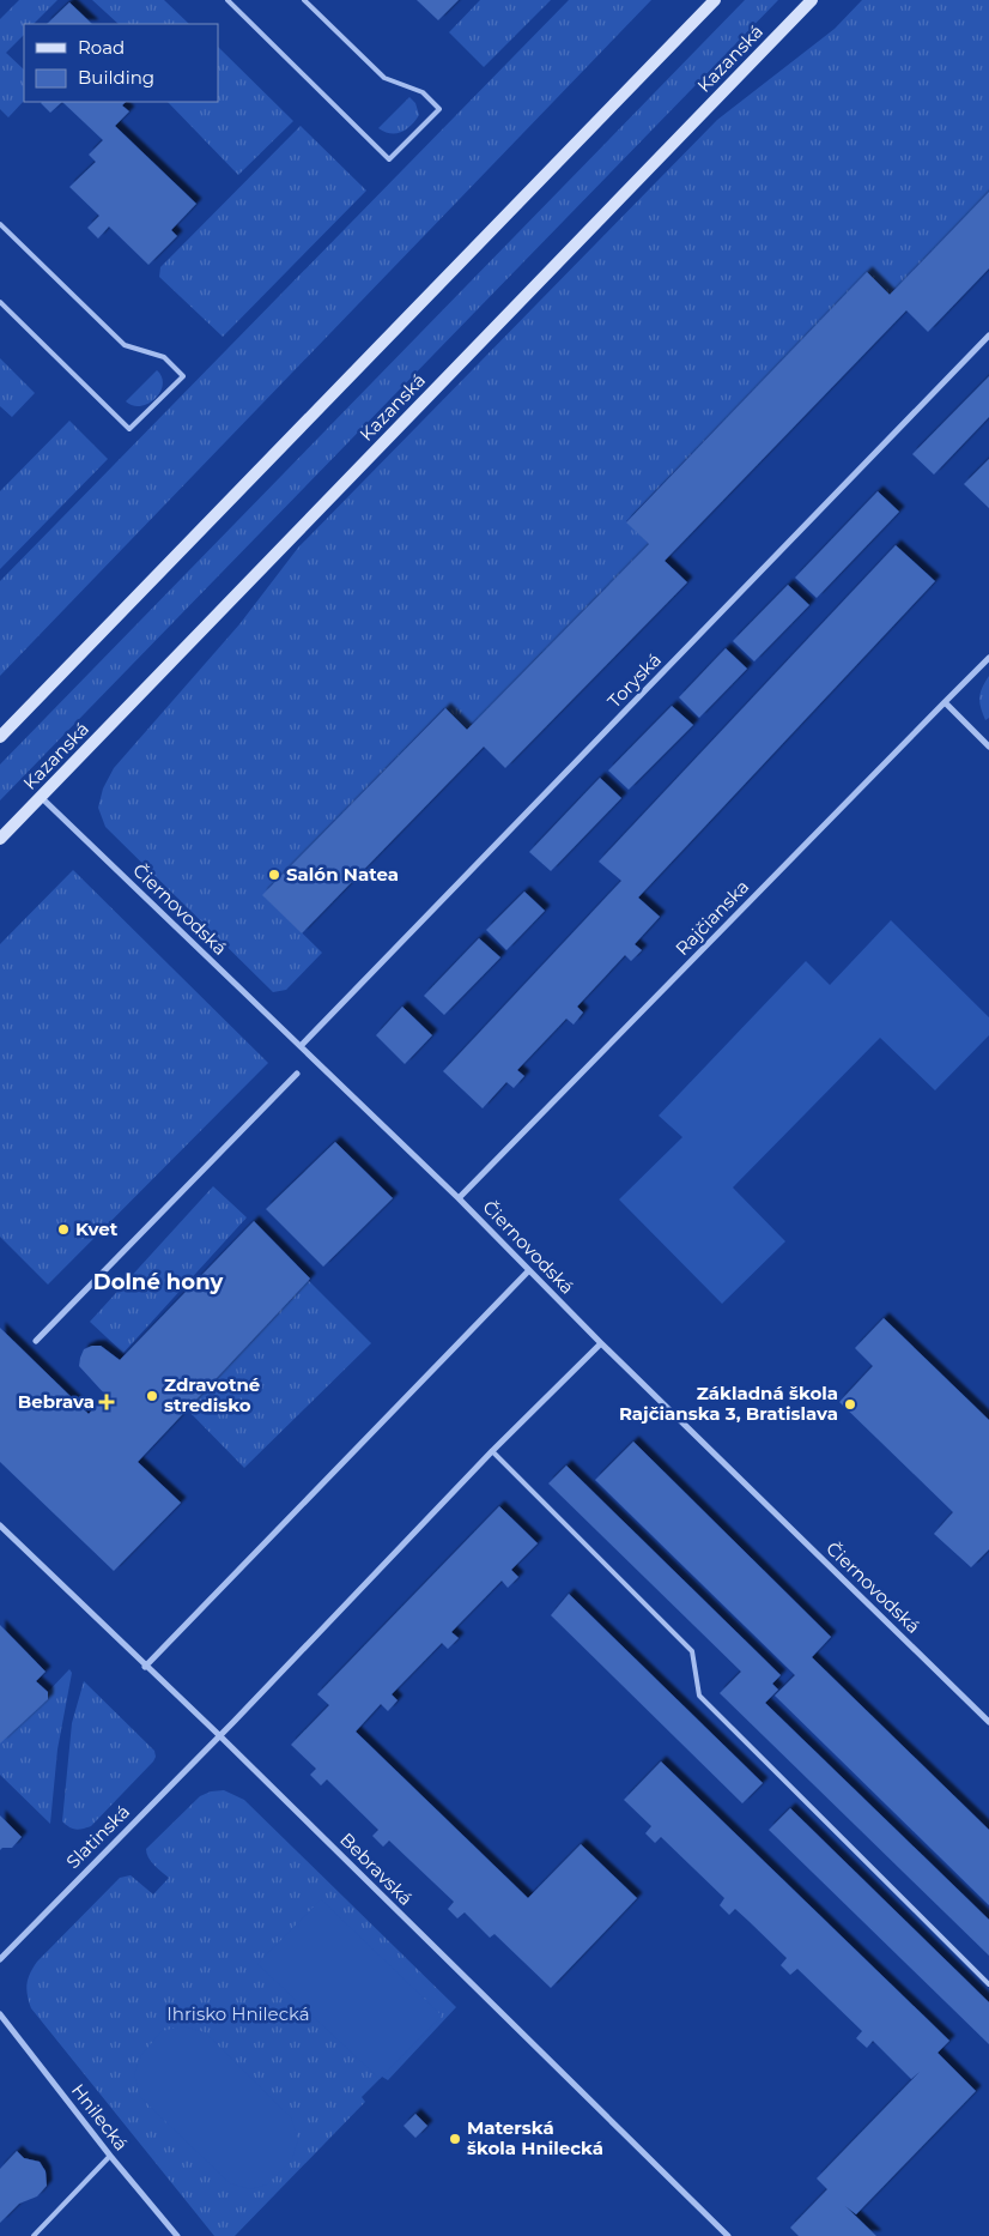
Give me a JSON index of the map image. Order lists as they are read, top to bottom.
{
  "streets": {
    "main road": ["Kazanská"],
    "street": [
      "Toryská",
      "Čiernovodská",
      "Rajčianska",
      "Slatinská",
      "Bebravská",
      "Hnilecká"
    ]
  },
  "crossings": [
    ["Kazanská", "Čiernovodská"],
    ["Toryská", "Čiernovodská"],
    ["Čiernovodská", "Rajčianska"],
    ["Čiernovodská", "Slatinská"],
    ["Slatinská", "Bebravská"]
  ],
  "districts": ["Dolné hony"],
  "parks": ["Ihrisko Hnilecká"],
  "places": {
    "other": [
      "Salón Natea",
      "Kvet",
      "Zdravotné stredisko",
      "Základná škola Rajčianska 3, Bratislava",
      "Materská škola Hnilecká"
    ],
    "health": ["Bebrava"]
  },
  "legend": ["Road", "Building"]
}
